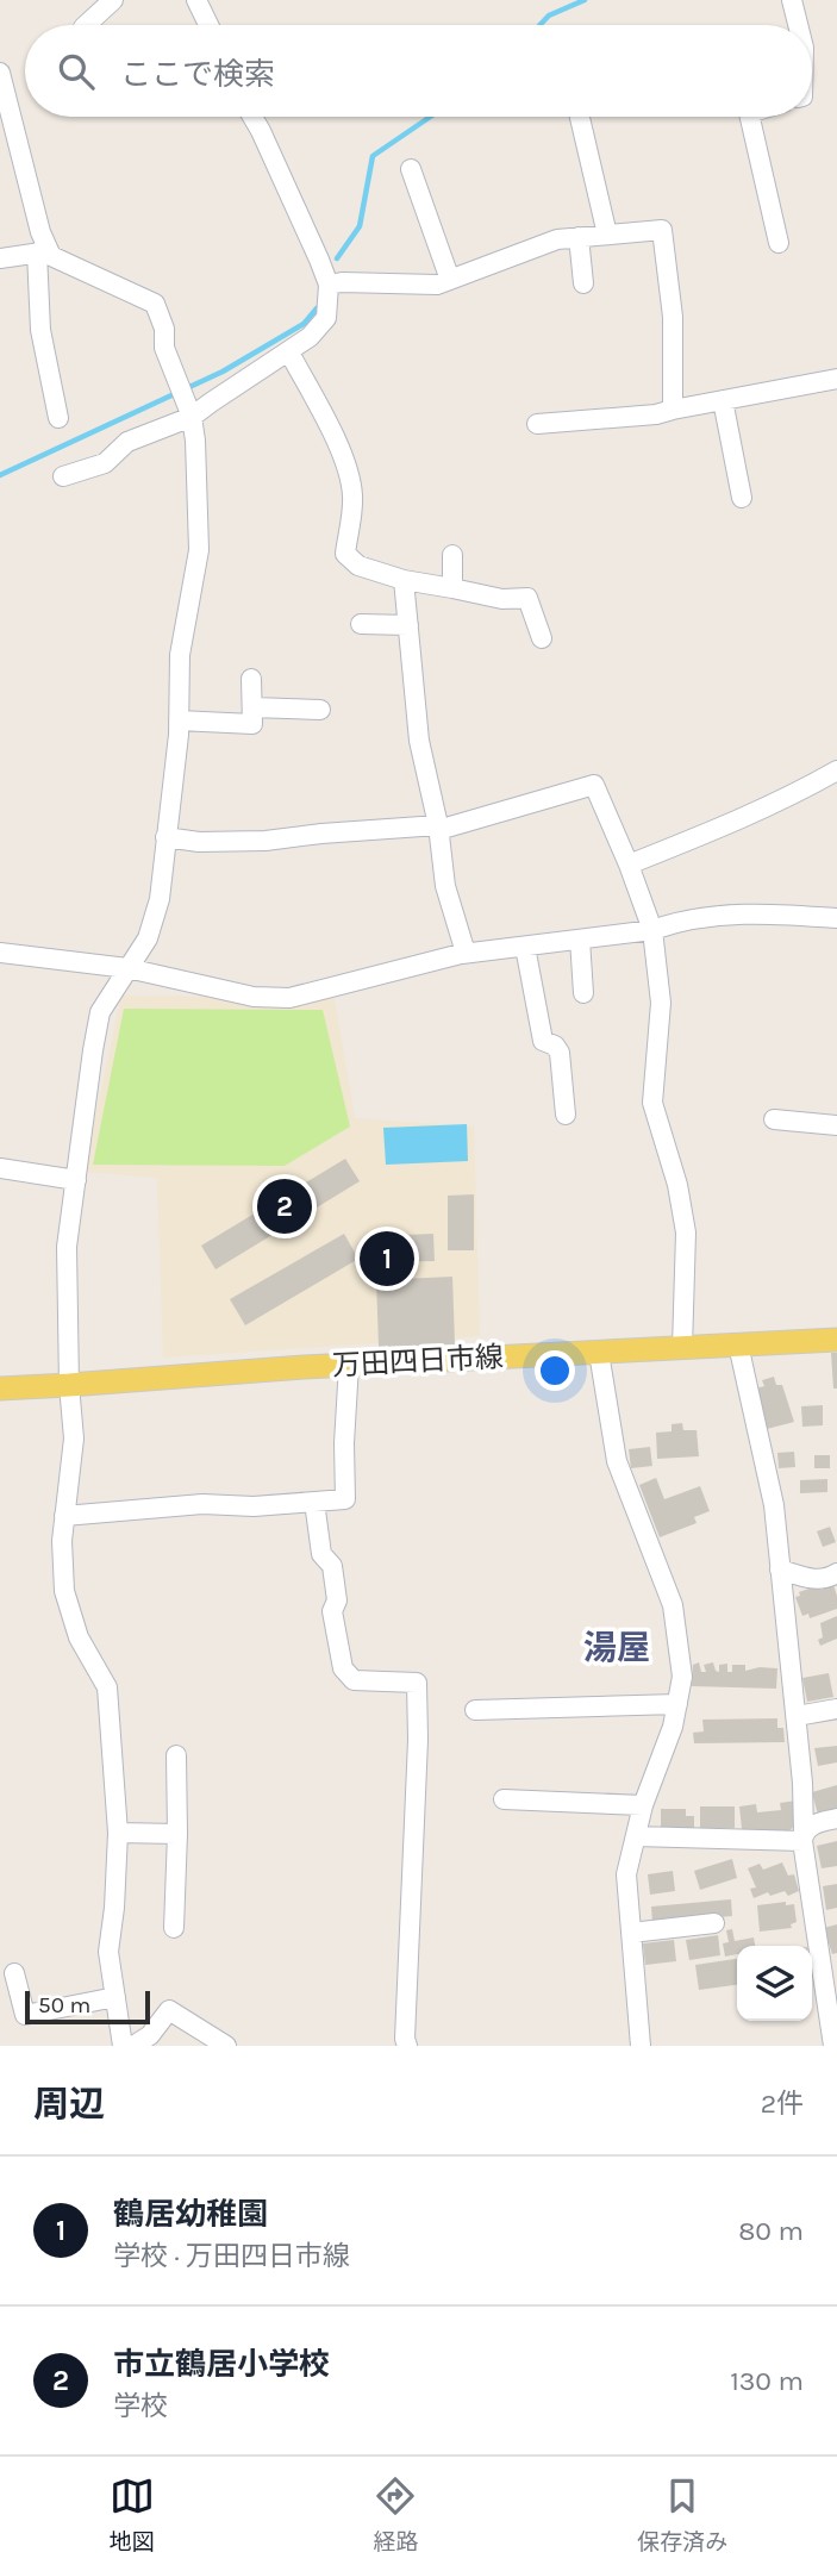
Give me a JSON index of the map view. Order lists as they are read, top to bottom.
{
  "streets": {
    "main road": ["万田四日市線"]
  },
  "districts": ["湯屋"],
  "scale_bar": "50 m",
  "page": {
    "search": "ここで検索",
    "pins": ["2", "1"],
    "scale": "50 m",
    "heading": ["周辺", "2件"],
    "list": [
      {
        "mark": "1",
        "name": "鶴居幼稚園",
        "note": "学校 · 万田四日市線",
        "value": "80 m"
      },
      {
        "mark": "2",
        "name": "市立鶴居小学校",
        "note": "学校",
        "value": "130 m"
      }
    ],
    "nav": ["地図", "経路", "保存済み"]
  }
}
